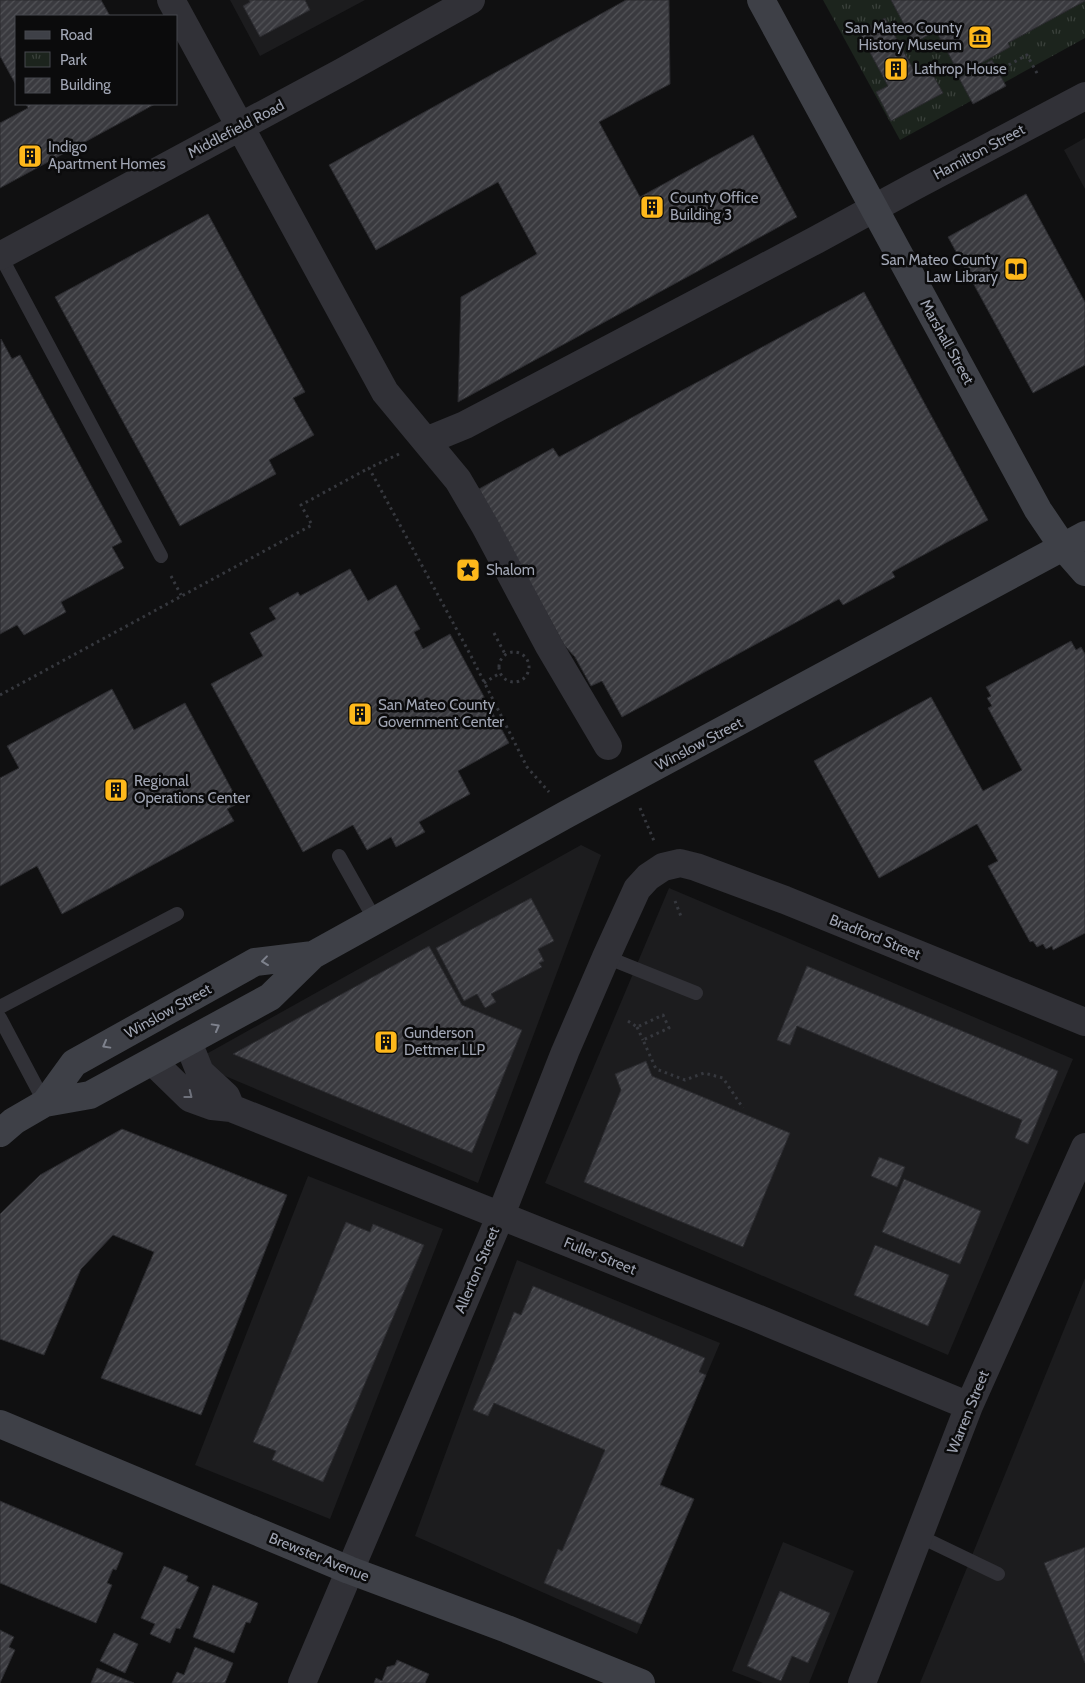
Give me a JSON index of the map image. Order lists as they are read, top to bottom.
{
  "streets": {
    "street": [
      "Middlefield Road",
      "Hamilton Street",
      "Marshall Street",
      "Winslow Street",
      "Bradford Street",
      "Fuller Street",
      "Allerton Street",
      "Warren Street",
      "Brewster Avenue"
    ]
  },
  "crossings": [
    ["Hamilton Street", "Marshall Street"],
    ["Marshall Street", "Winslow Street"],
    ["Winslow Street", "Fuller Street"],
    ["Bradford Street", "Allerton Street"],
    ["Fuller Street", "Allerton Street"],
    ["Fuller Street", "Warren Street"],
    ["Allerton Street", "Brewster Avenue"]
  ],
  "places": {
    "museum": ["San Mateo County History Museum"],
    "building": [
      "Lathrop House",
      "Indigo Apartment Homes",
      "County Office Building 3",
      "San Mateo County Government Center",
      "Regional Operations Center",
      "Gunderson Dettmer LLP"
    ],
    "library": ["San Mateo County Law Library"],
    "place": ["Shalom"]
  },
  "legend": ["Road", "Park", "Building"]
}
